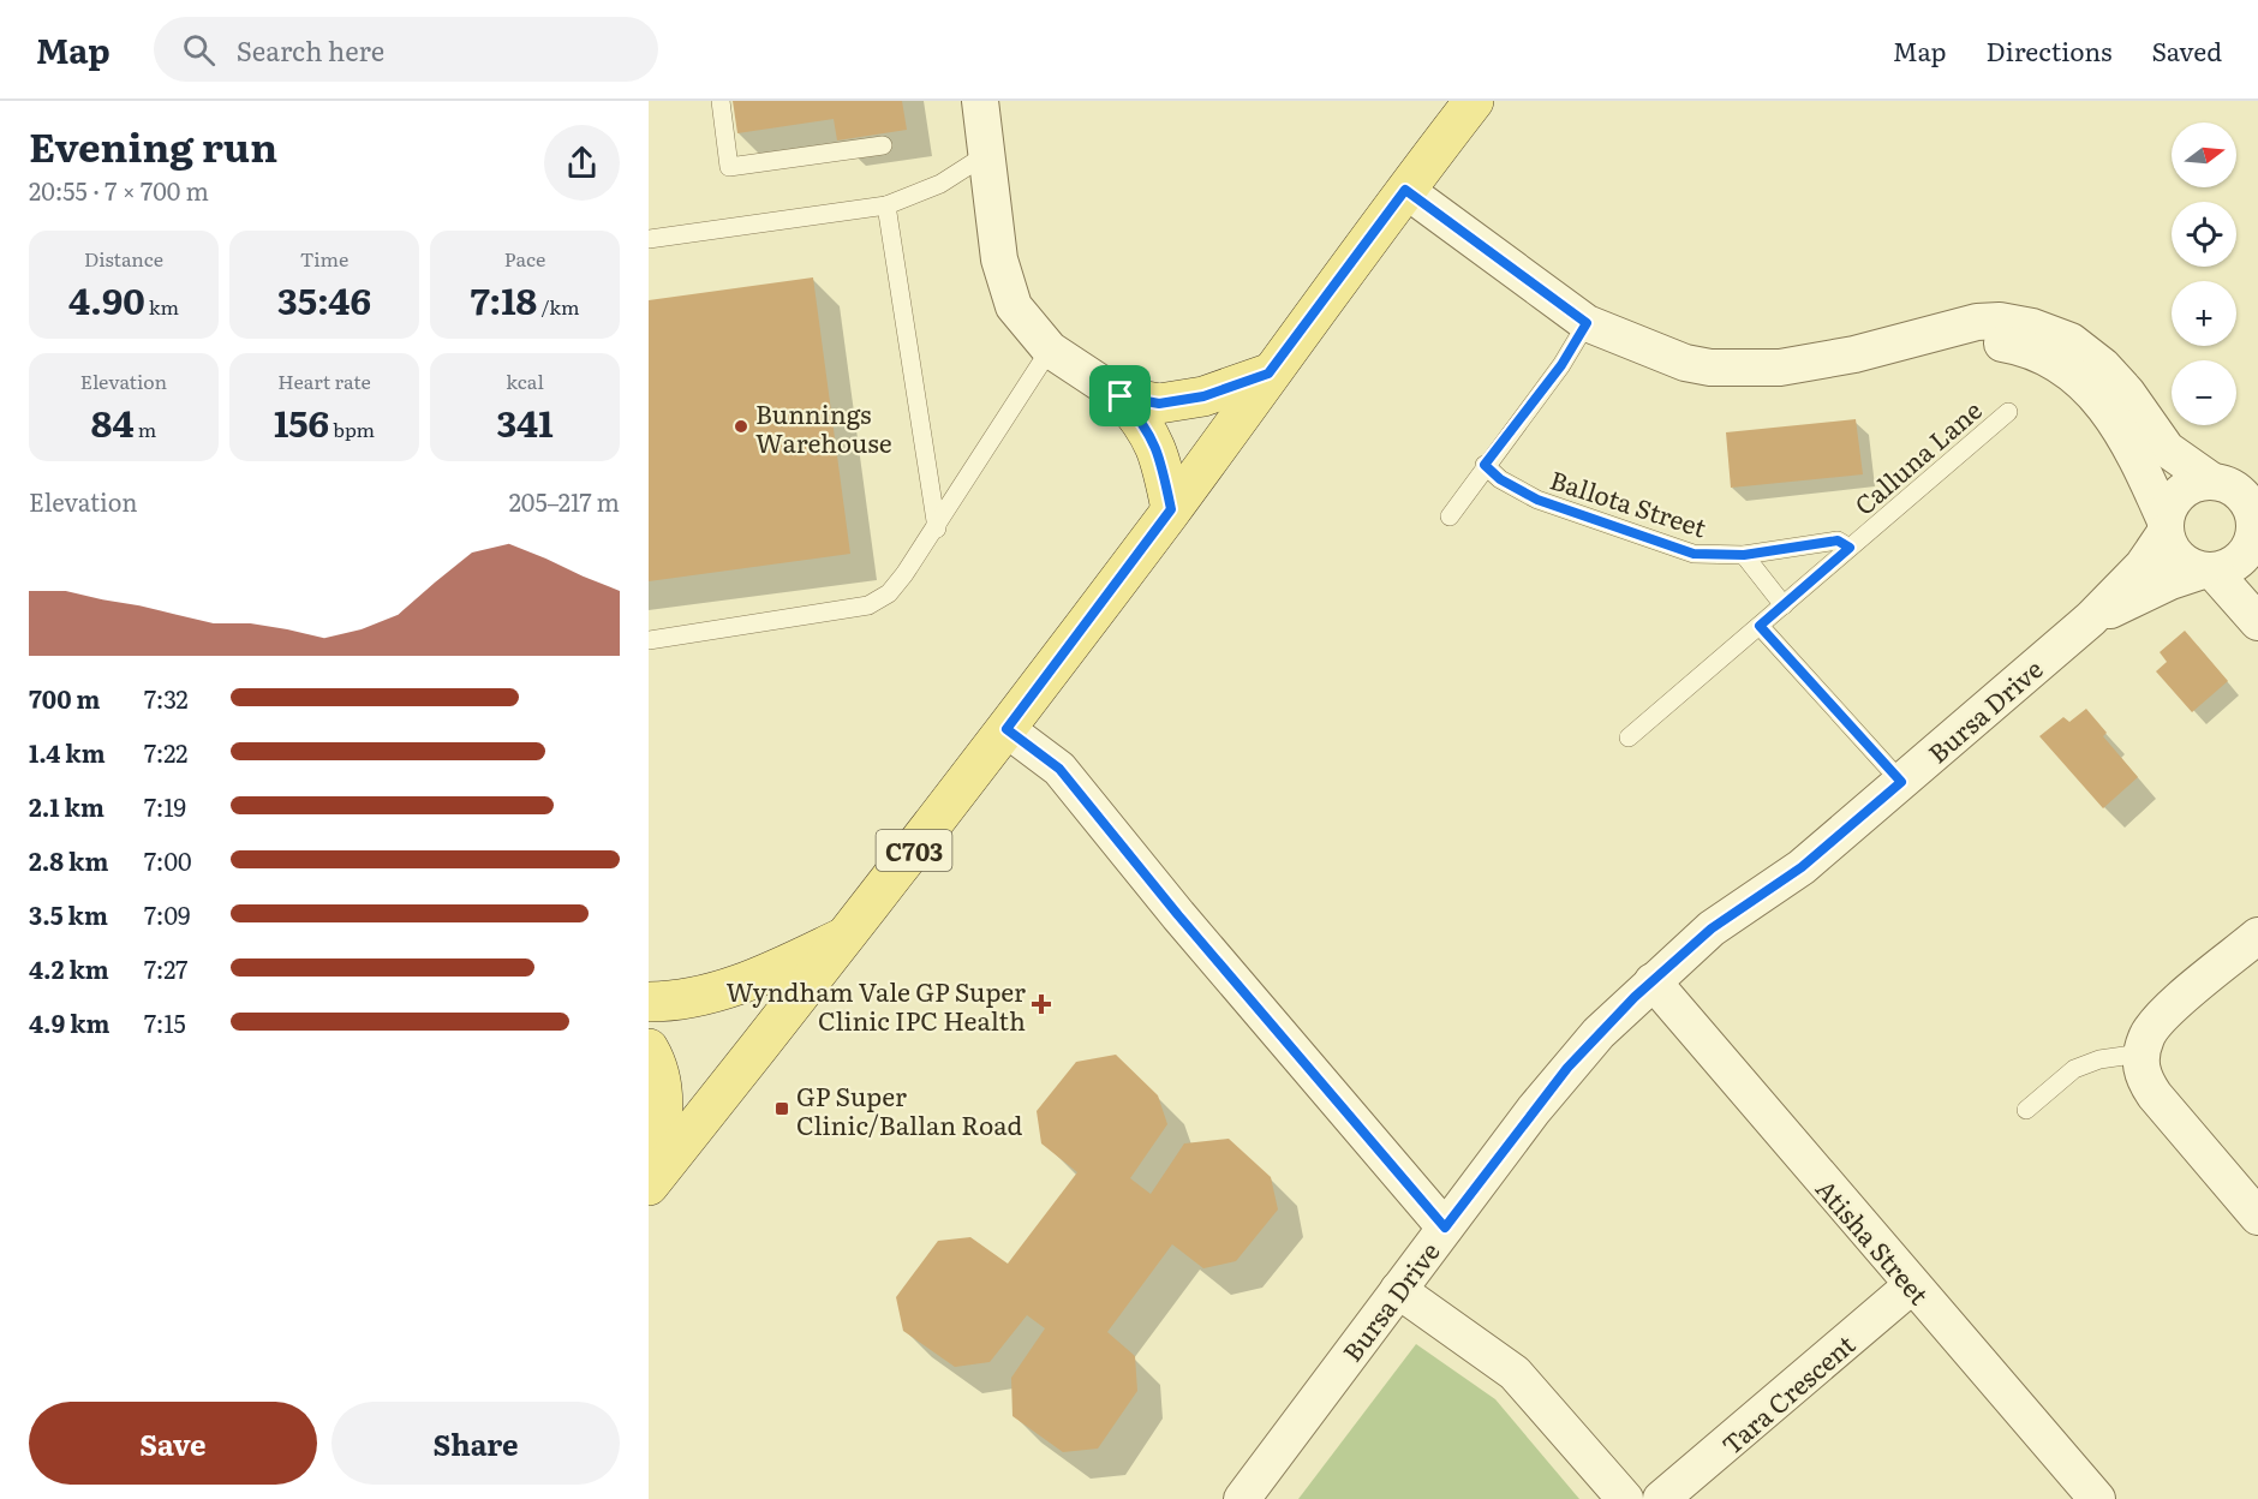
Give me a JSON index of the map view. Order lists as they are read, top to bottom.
{
  "streets": {
    "main road": ["C703"],
    "street": ["Bursa Drive", "Atisha Street", "Tara Crescent"],
    "lane": ["Calluna Lane", "Ballota Street"]
  },
  "crossings": [
    ["Calluna Lane", "Ballota Street"],
    ["Bursa Drive", "Atisha Street"],
    ["Atisha Street", "Tara Crescent"]
  ],
  "places": {
    "other": ["Bunnings Warehouse"],
    "health": ["Wyndham Vale GP Super Clinic IPC Health"],
    "transit": ["GP Super Clinic/Ballan Road"]
  },
  "north": "right",
  "page": {
    "header": "Map",
    "search": "Search here",
    "nav": ["Map", "Directions", "Saved"],
    "heading": ["Evening run", "20:55 · 7 × 700 m"],
    "map_buttons": ["+", "−"],
    "stats": [
      ["Distance", "4.90 km"],
      ["Time", "35:46"],
      ["Pace", "7:18 /km"],
      ["Elevation", "84 m"],
      ["Heart rate", "156 bpm"],
      ["kcal", "341"]
    ],
    "chart": ["Elevation", "205–217 m"],
    "list": [
      {
        "name": "700 m",
        "note": "7:32"
      },
      {
        "name": "1.4 km",
        "note": "7:22"
      },
      {
        "name": "2.1 km",
        "note": "7:19"
      },
      {
        "name": "2.8 km",
        "note": "7:00"
      },
      {
        "name": "3.5 km",
        "note": "7:09"
      },
      {
        "name": "4.2 km",
        "note": "7:27"
      },
      {
        "name": "4.9 km",
        "note": "7:15"
      }
    ],
    "buttons": ["Save", "Share"]
  }
}
